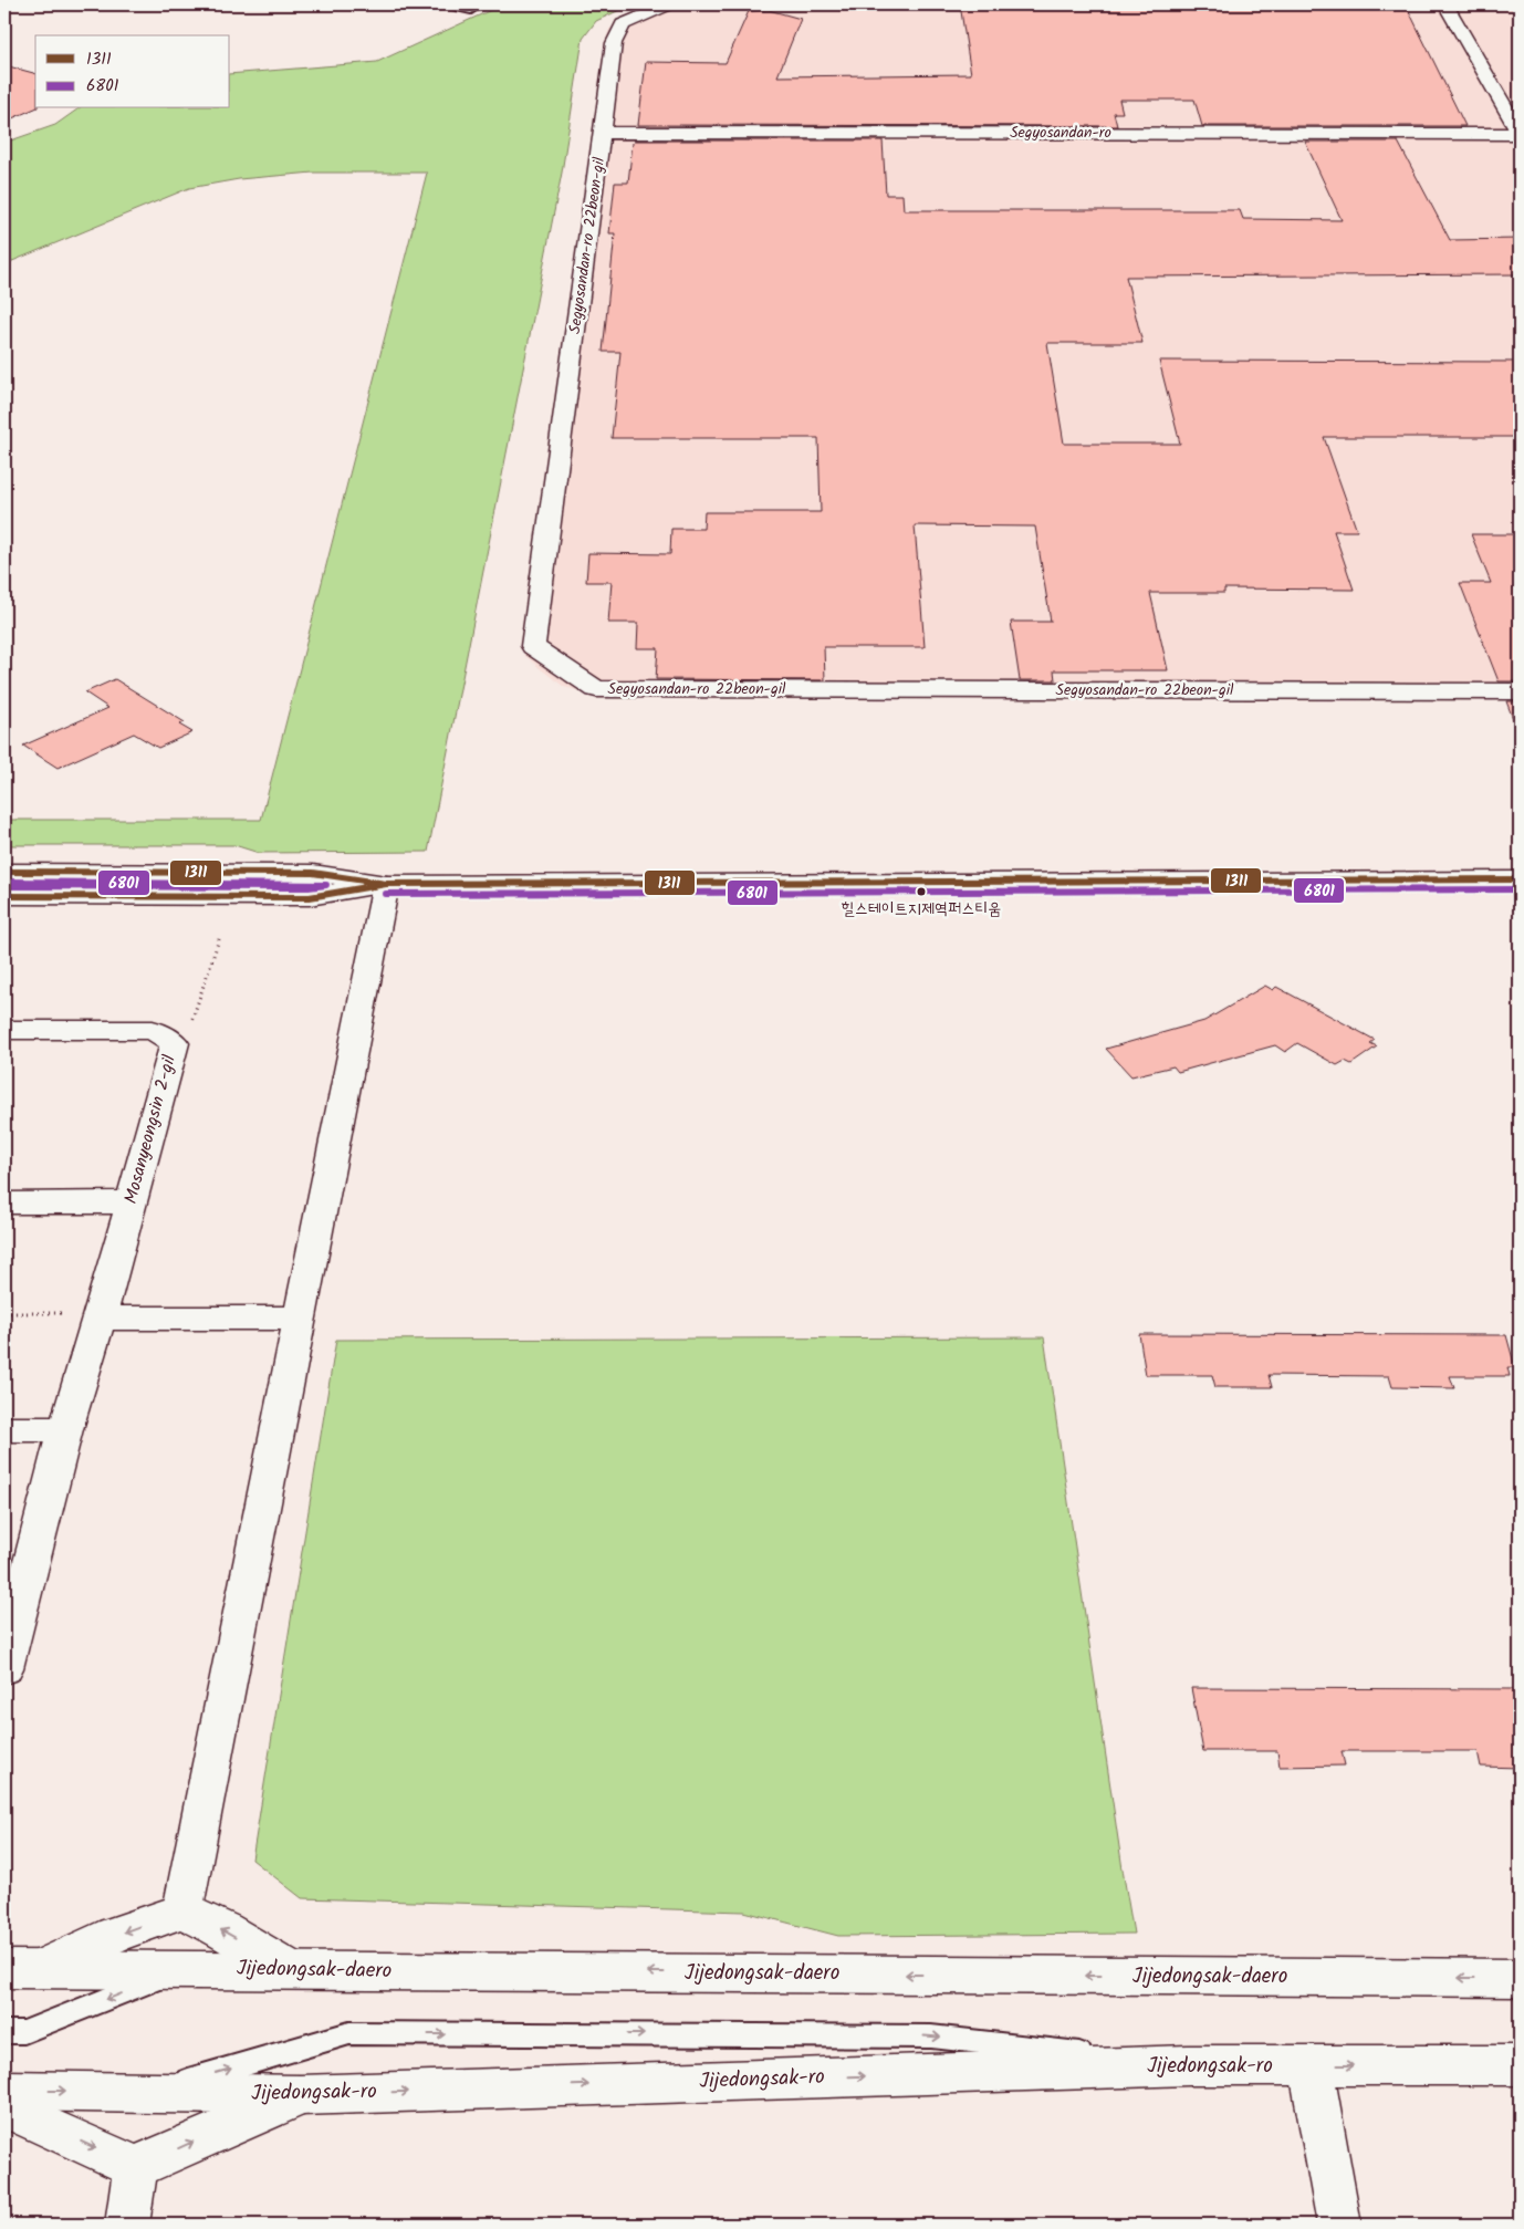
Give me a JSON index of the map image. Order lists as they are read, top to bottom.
{
  "streets": {
    "street": [
      "Segyosandan-ro",
      "Segyosandan-ro 22beon-gil",
      "Mosanyeongsin 2-gil",
      "Jijedongsak-daero",
      "Jijedongsak-ro"
    ]
  },
  "crossings": [
    ["Segyosandan-ro", "Segyosandan-ro 22beon-gil"]
  ],
  "one_way": ["Jijedongsak-daero", "Jijedongsak-ro"],
  "places": ["힐스테이트지제역퍼스티움"],
  "lines": ["transit line 1311", "transit line 6801"],
  "legend": ["1311", "6801"]
}
